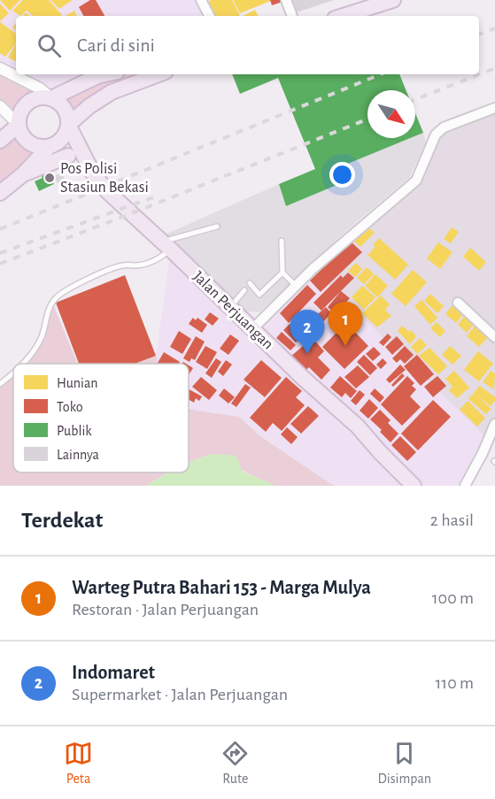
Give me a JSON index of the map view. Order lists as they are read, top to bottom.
{
  "streets": {
    "main road": ["Jalan Perjuangan"]
  },
  "places": ["Pos Polisi Stasiun Bekasi"],
  "legend": [
    "Hunian",
    "Toko",
    "Publik",
    "Lainnya"
  ],
  "north": "bottom right",
  "page": {
    "search": "Cari di sini",
    "pins": ["1", "2"],
    "heading": ["Terdekat", "2 hasil"],
    "list": [
      {
        "mark": "1",
        "name": "Warteg Putra Bahari 153 - Marga Mulya",
        "note": "Restoran · Jalan Perjuangan",
        "value": "100 m"
      },
      {
        "mark": "2",
        "name": "Indomaret",
        "note": "Supermarket · Jalan Perjuangan",
        "value": "110 m"
      }
    ],
    "nav": ["Peta", "Rute", "Disimpan"]
  }
}
